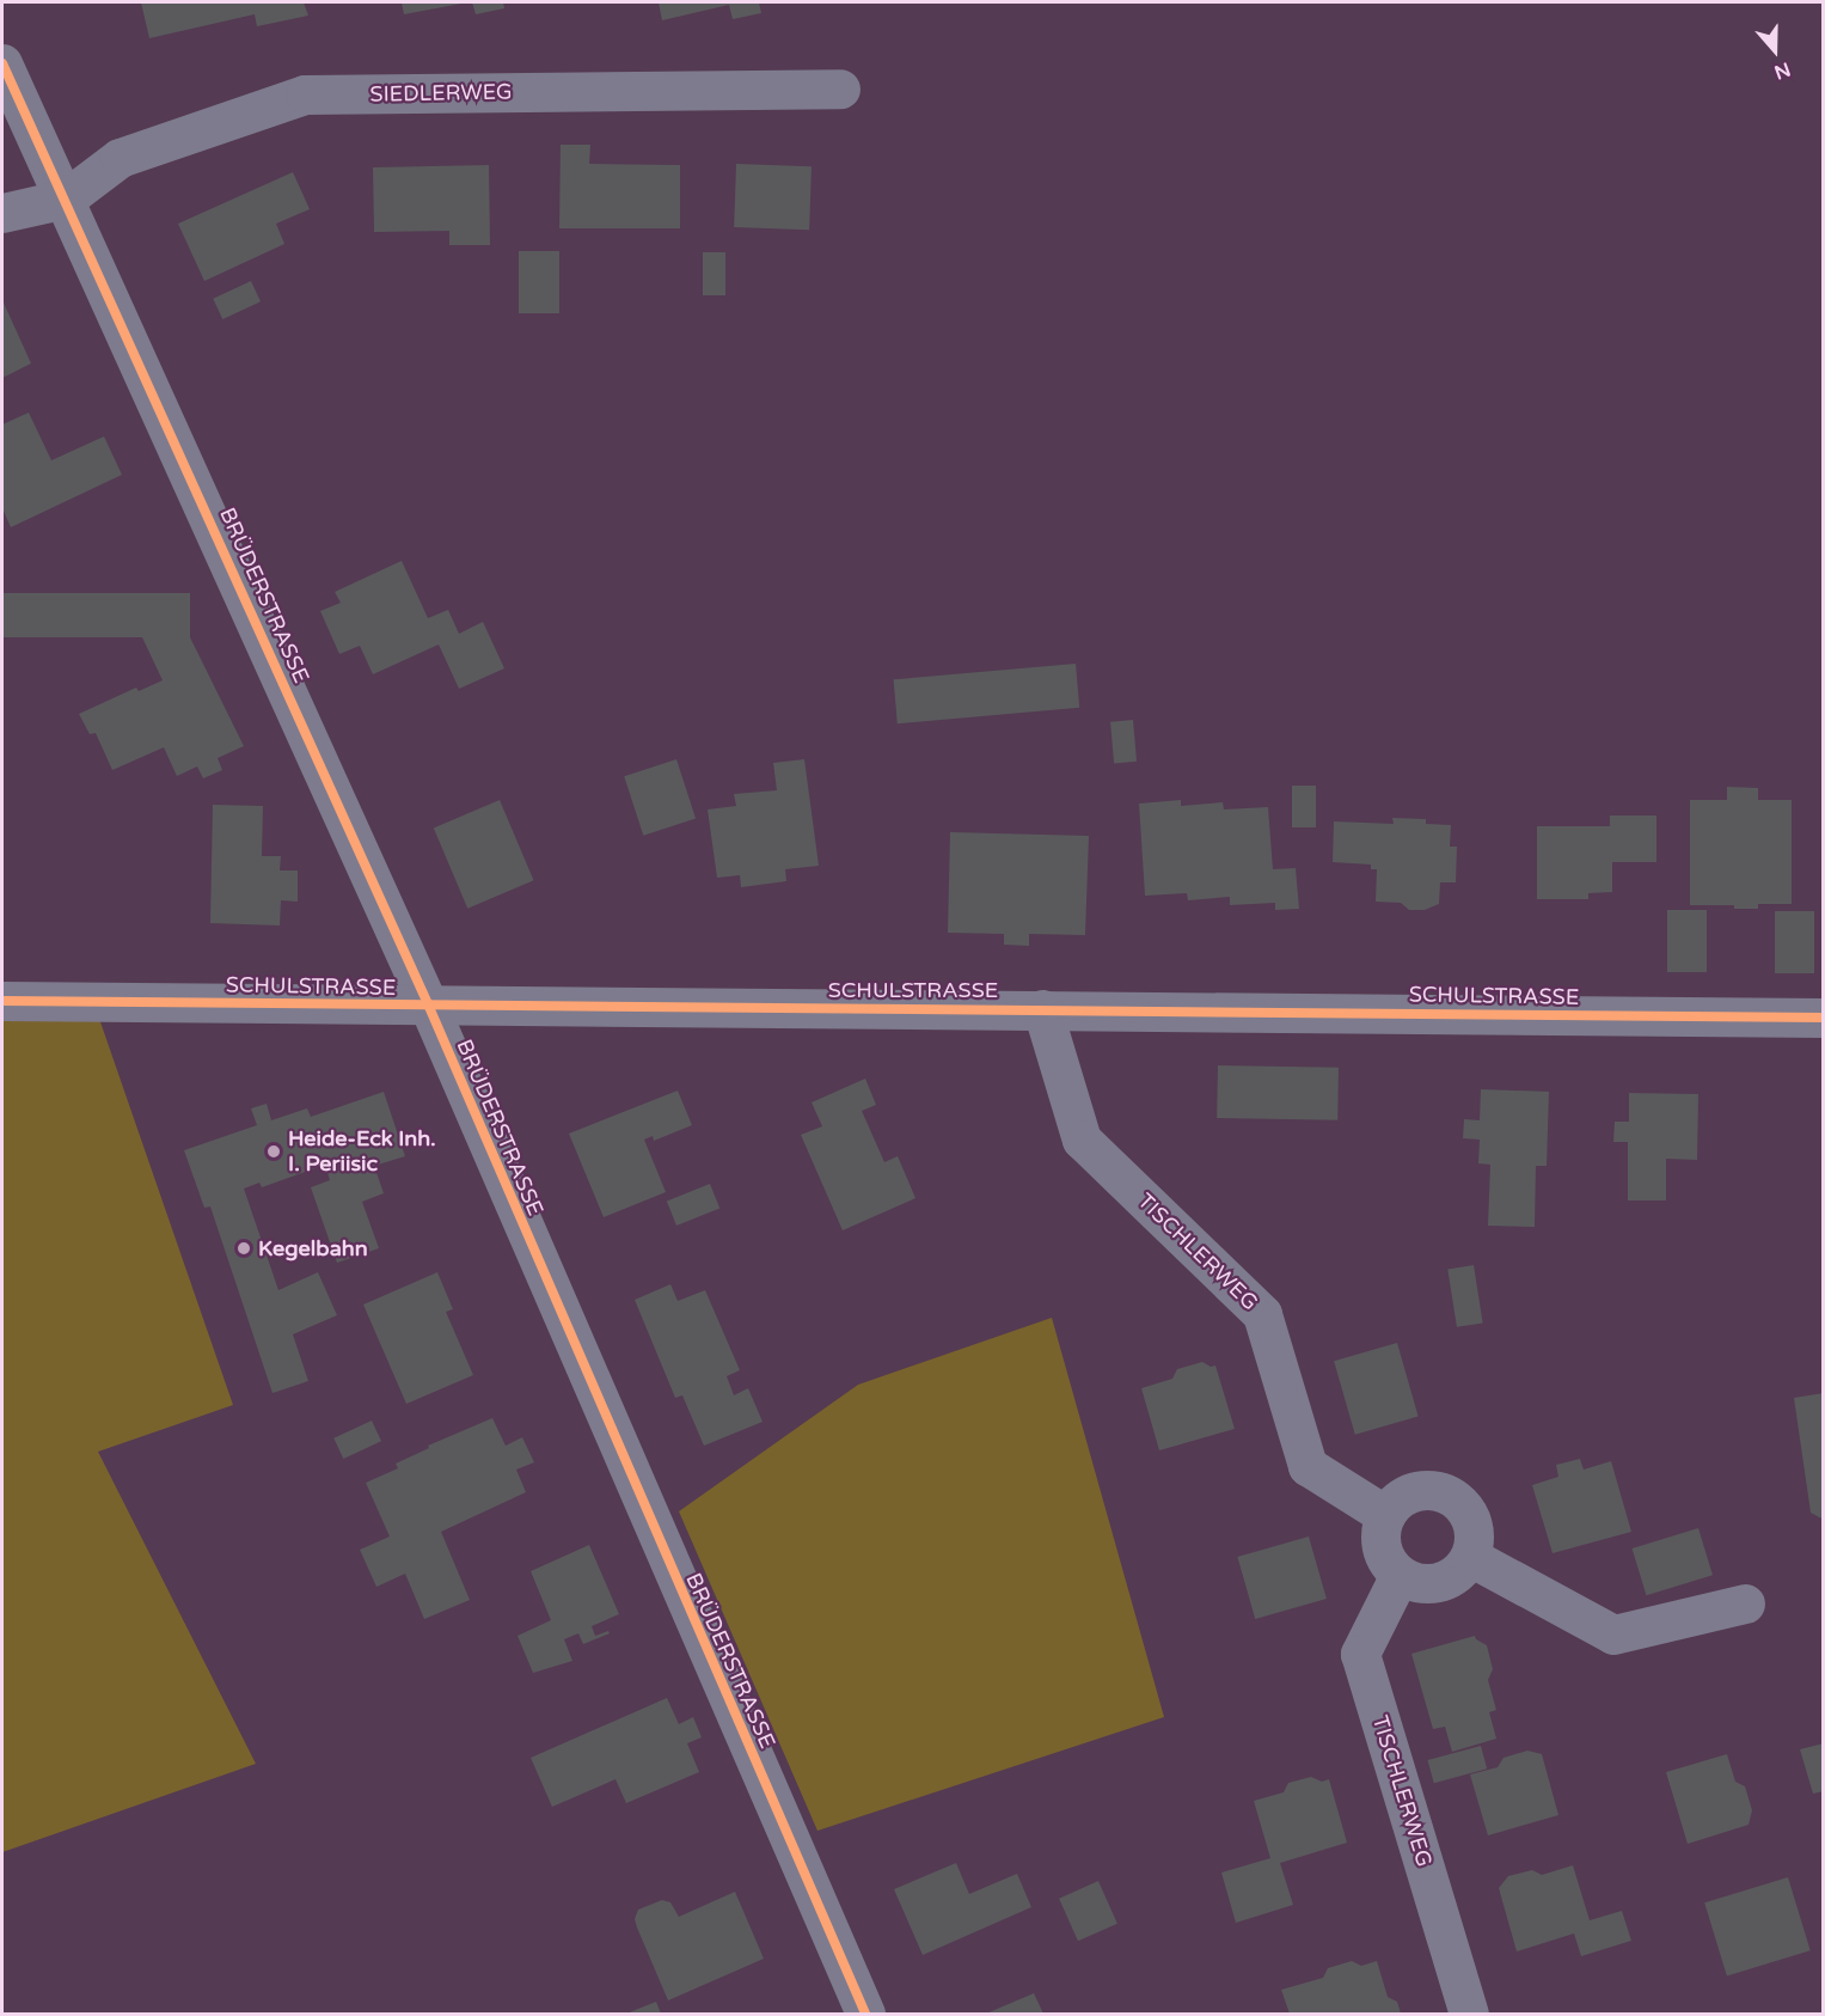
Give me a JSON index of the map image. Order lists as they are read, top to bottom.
{
  "streets": {
    "street": [
      "SIEDLERWEG",
      "BRÜDERSTRASSE",
      "SCHULSTRASSE",
      "TISCHLERWEG"
    ]
  },
  "crossings": [
    ["SIEDLERWEG", "BRÜDERSTRASSE"],
    ["BRÜDERSTRASSE", "SCHULSTRASSE"],
    ["SCHULSTRASSE", "TISCHLERWEG"]
  ],
  "places": ["Heide-Eck Inh. I. Periisic", "Kegelbahn"],
  "north": "bottom"
}
